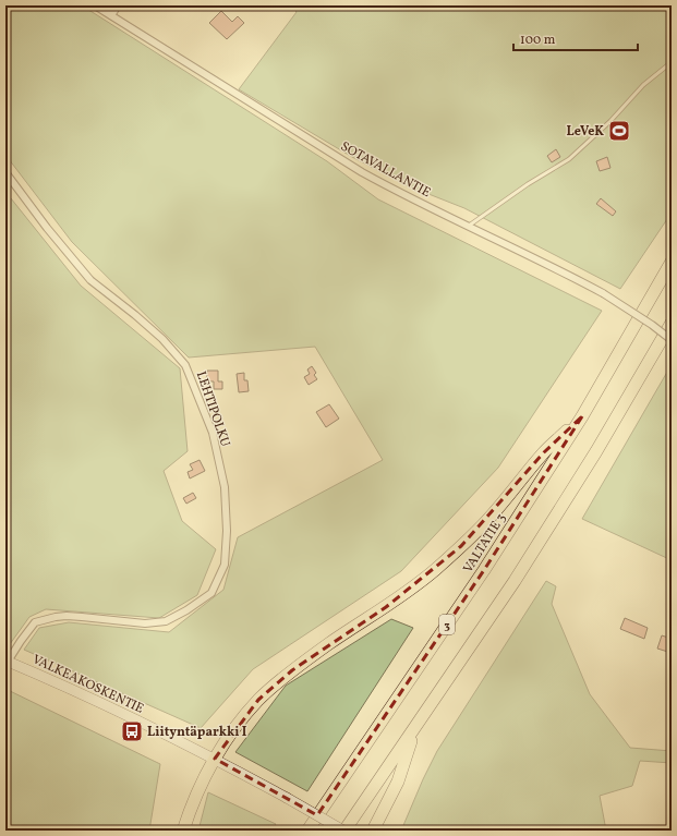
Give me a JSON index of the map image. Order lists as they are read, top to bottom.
{
  "streets": {
    "highway": ["VALTATIE 3", "3"],
    "street": ["SOTAVALLANTIE", "LEHTIPOLKU", "VALKEAKOSKENTIE"]
  },
  "crossings": [
    ["LEHTIPOLKU", "VALKEAKOSKENTIE"],
    ["3", "VALKEAKOSKENTIE"]
  ],
  "places": {
    "sports": ["LeVeK"],
    "bus stop": ["Liityntäparkki I"]
  },
  "scale_bar": "100 m"
}
